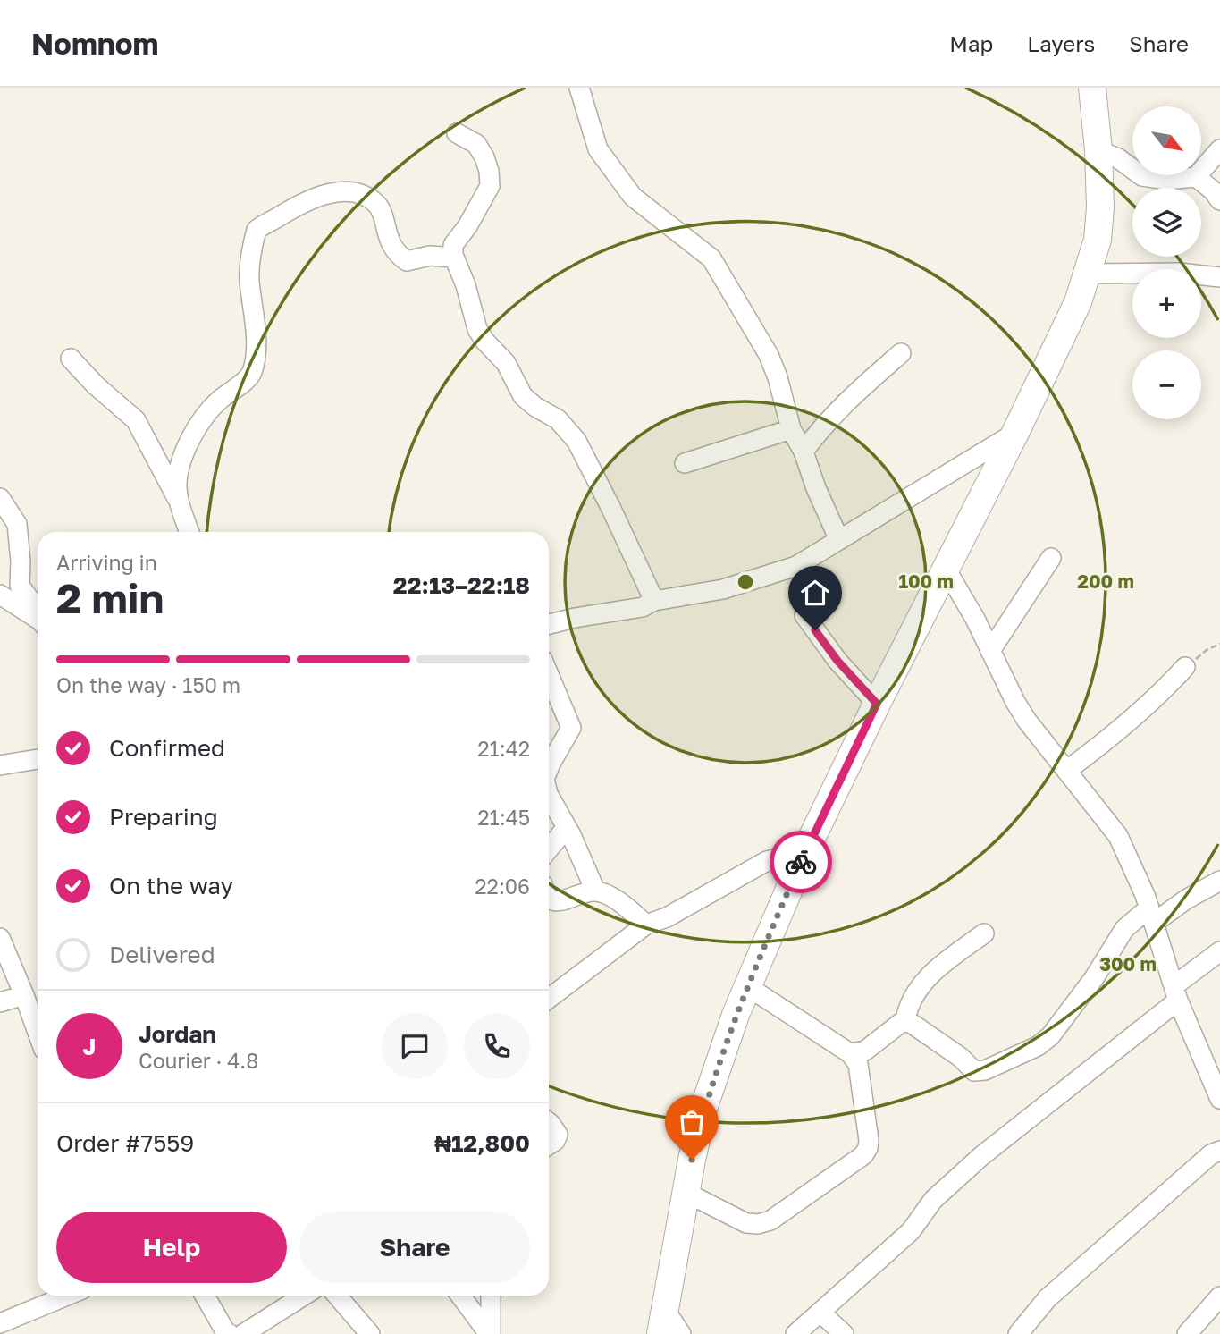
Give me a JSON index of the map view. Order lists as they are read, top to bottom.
{
  "north": "bottom right",
  "page": {
    "header": "Nomnom",
    "nav": ["Map", "Layers", "Share"],
    "map_buttons": ["+", "−"],
    "heading": ["2 min", "Arriving in", "22:13–22:18"],
    "panel": [
      "Jordan",
      "Courier · 4.8",
      "Order #7559",
      "₦12,800"
    ],
    "bar": "On the way · 150 m",
    "list": [
      ["Confirmed", "21:42"],
      ["Preparing", "21:45"],
      ["On the way", "22:06"],
      "Delivered"
    ],
    "round": "J",
    "buttons": ["Help", "Share"]
  },
  "rings": ["100 m", "200 m", "300 m"]
}
